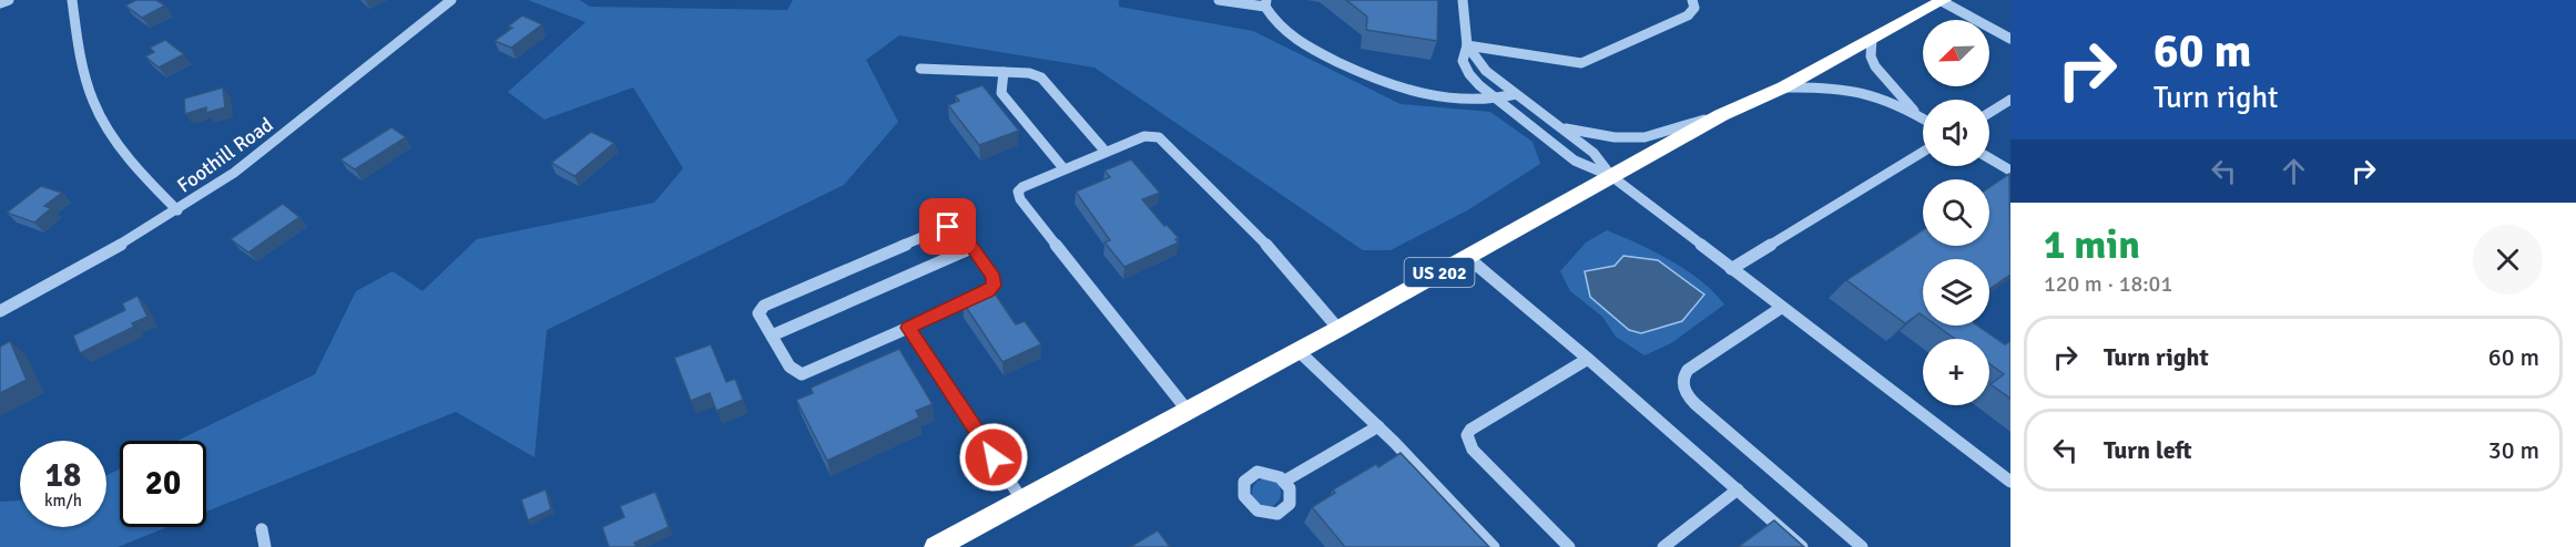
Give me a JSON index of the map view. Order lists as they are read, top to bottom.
{
  "streets": {
    "highway": ["US 202"],
    "street": ["Foothill Road"]
  },
  "north": "bottom left",
  "page": {
    "turn": ["60 m", "Turn right"],
    "map_buttons": "+",
    "heading": ["1 min", "120 m · 18:01"],
    "list": [
      {
        "name": "Turn right",
        "value": "60 m"
      },
      {
        "name": "Turn left",
        "value": "30 m"
      }
    ],
    "speed": "18 km/h",
    "limit": "20"
  }
}
